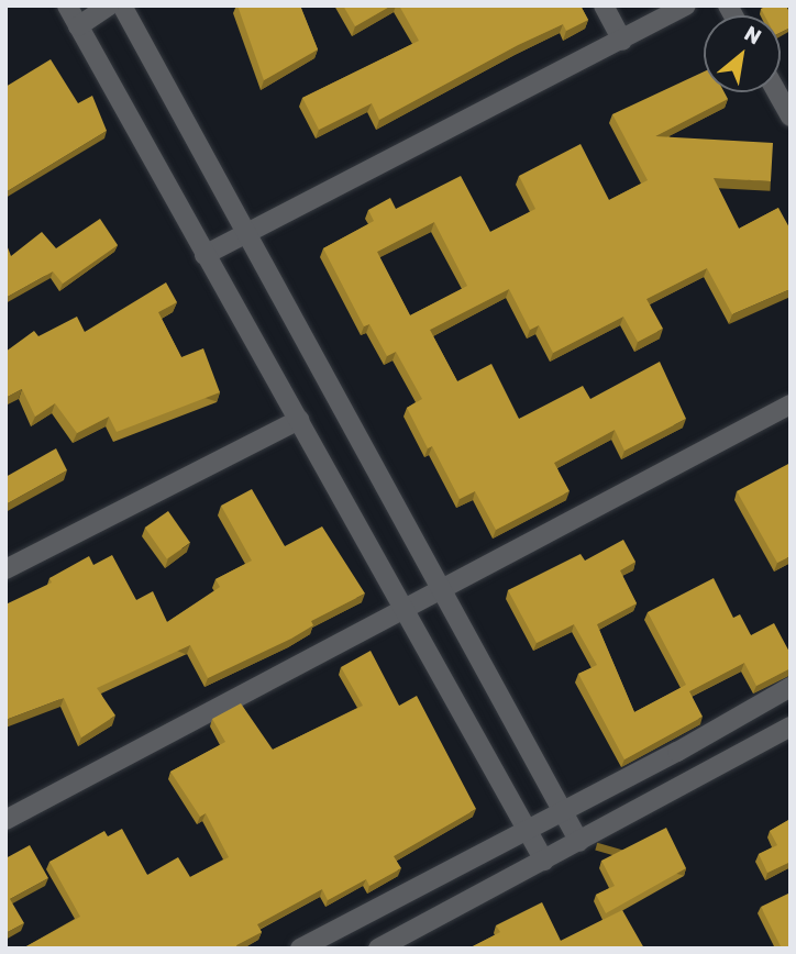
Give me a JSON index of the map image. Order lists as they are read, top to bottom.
{
  "north": "top right"
}
